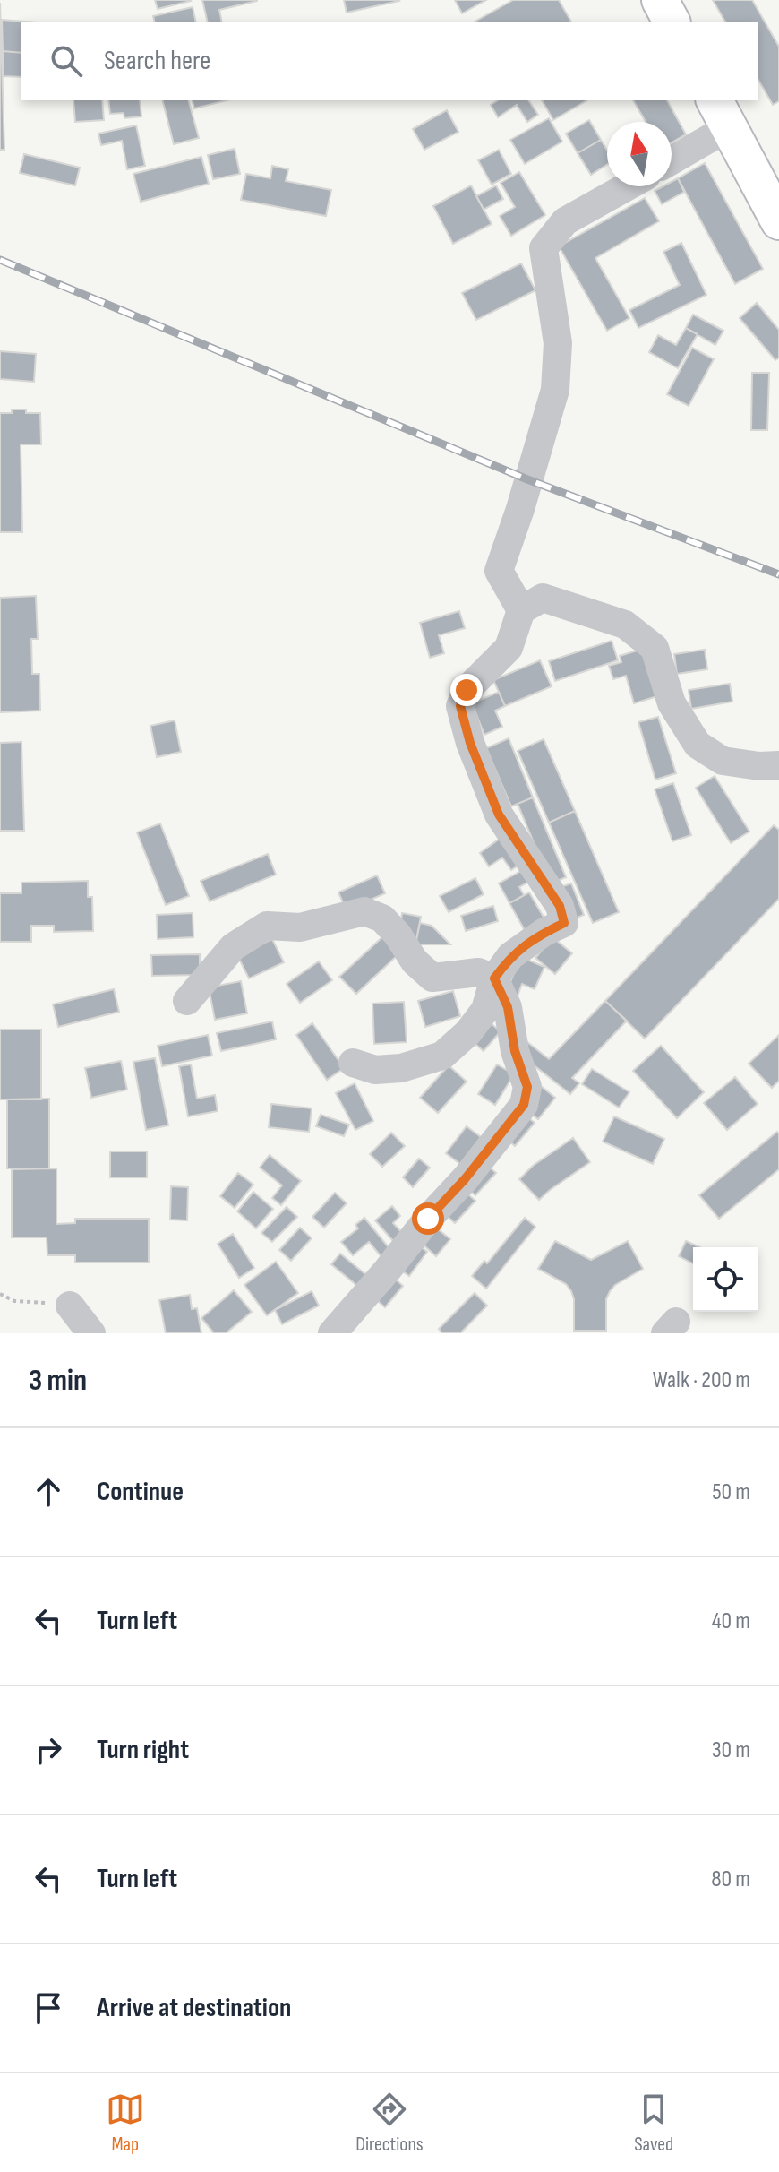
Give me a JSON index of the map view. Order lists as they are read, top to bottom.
{
  "north": "top",
  "page": {
    "search": "Search here",
    "heading": ["3 min", "Walk · 200 m"],
    "list": [
      ["Continue", "50 m"],
      ["Turn left", "40 m"],
      ["Turn right", "30 m"],
      ["Turn left", "80 m"],
      "Arrive at destination"
    ],
    "nav": ["Map", "Directions", "Saved"]
  }
}
